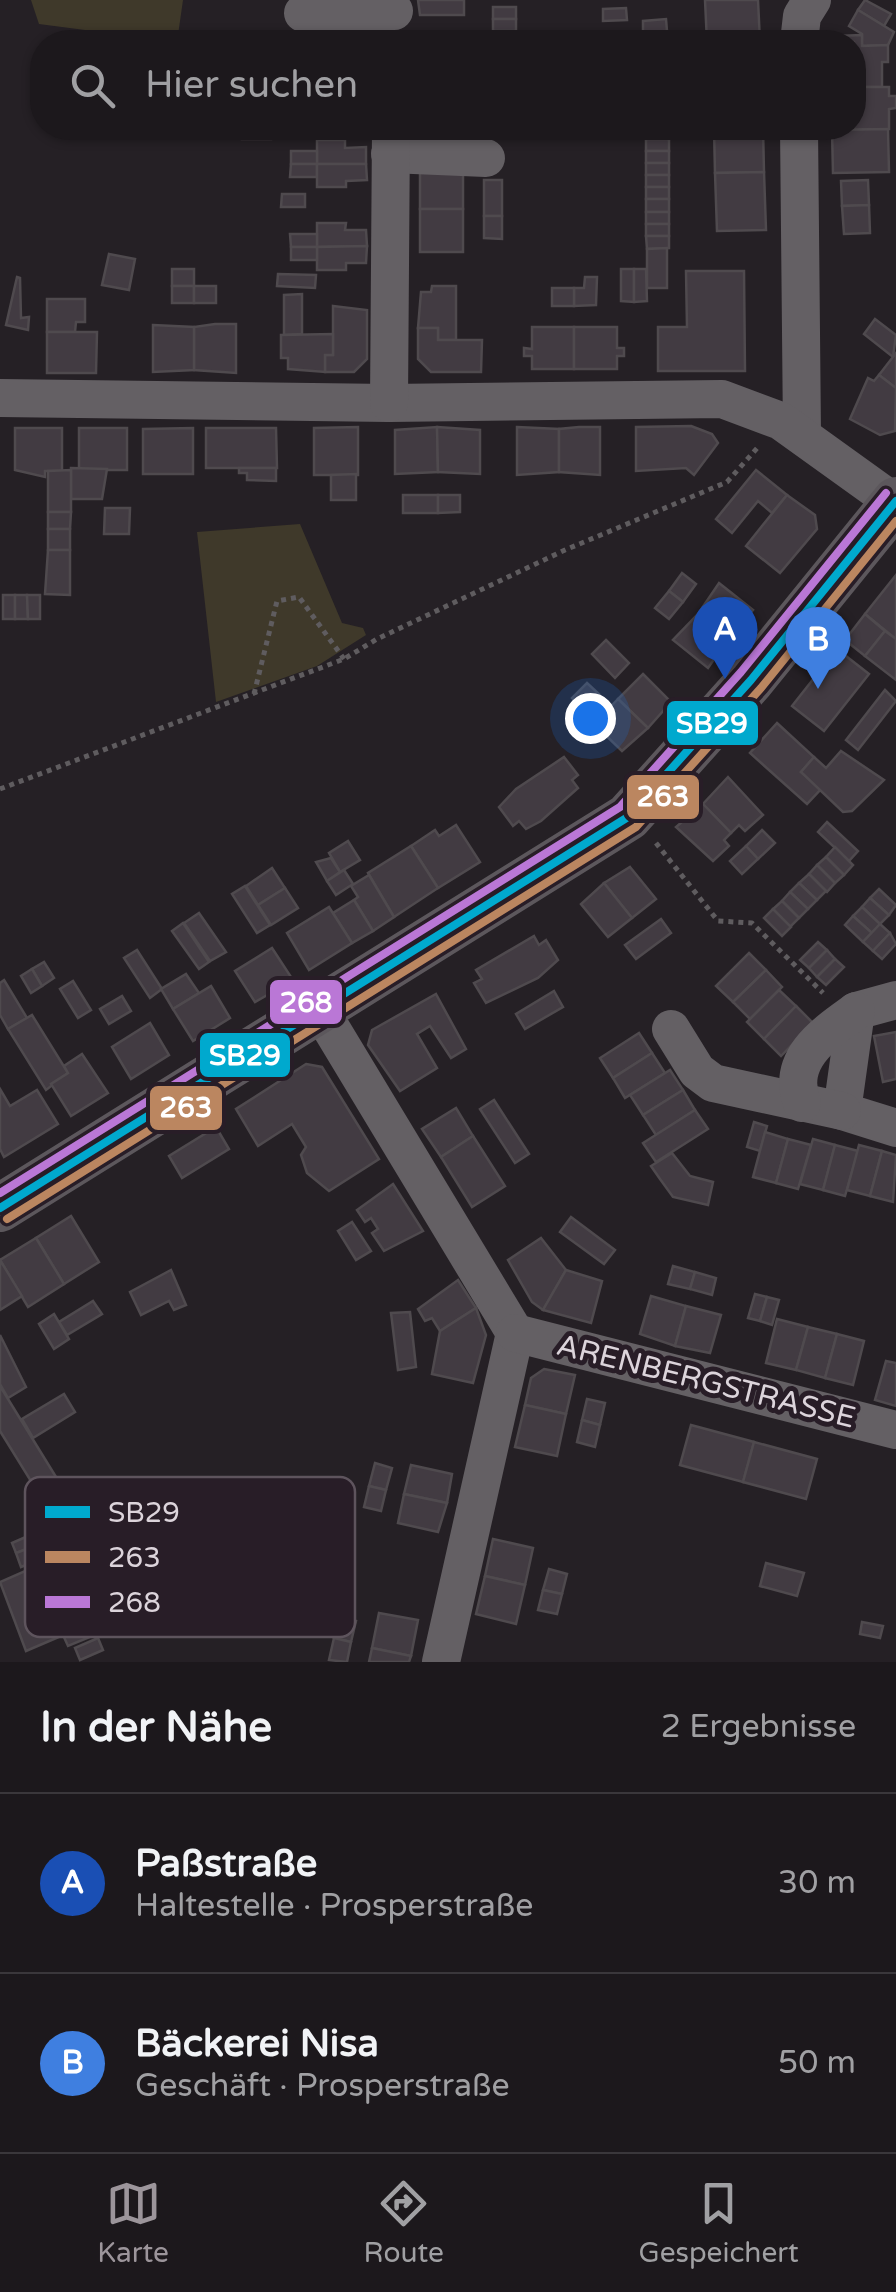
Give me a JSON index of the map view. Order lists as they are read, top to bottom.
{
  "streets": {
    "street": ["ARENBERGSTRASSE"]
  },
  "lines": ["transit line 268", "transit line SB29", "transit line 263"],
  "legend": ["SB29", "263", "268"],
  "page": {
    "search": "Hier suchen",
    "pins": ["A", "B"],
    "heading": ["In der Nähe", "2 Ergebnisse"],
    "list": [
      {
        "mark": "A",
        "name": "Paßstraße",
        "note": "Haltestelle · Prosperstraße",
        "value": "30 m"
      },
      {
        "mark": "B",
        "name": "Bäckerei Nisa",
        "note": "Geschäft · Prosperstraße",
        "value": "50 m"
      }
    ],
    "nav": ["Karte", "Route", "Gespeichert"]
  }
}
